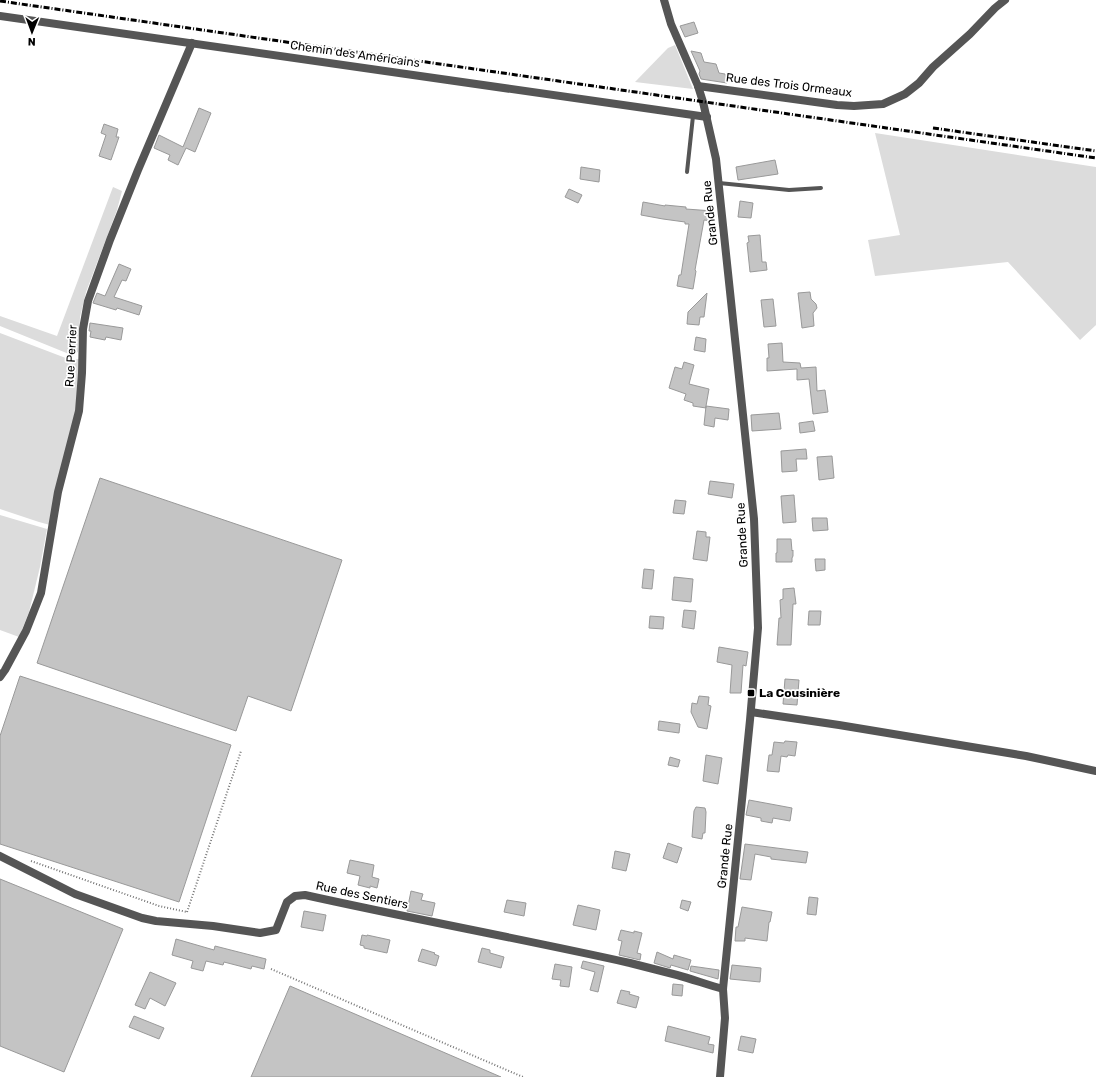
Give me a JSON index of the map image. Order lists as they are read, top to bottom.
{
  "streets": {
    "street": [
      "Chemin des Américains",
      "Rue des Trois Ormeaux",
      "Grande Rue",
      "Rue Perrier",
      "Rue des Sentiers"
    ]
  },
  "crossings": [
    ["Chemin des Américains", "Grande Rue"],
    ["Chemin des Américains", "Rue Perrier"],
    ["Rue des Trois Ormeaux", "Grande Rue"],
    ["Grande Rue", "Rue des Sentiers"]
  ],
  "places": {
    "transit": ["La Cousinière"]
  },
  "north": "bottom"
}
